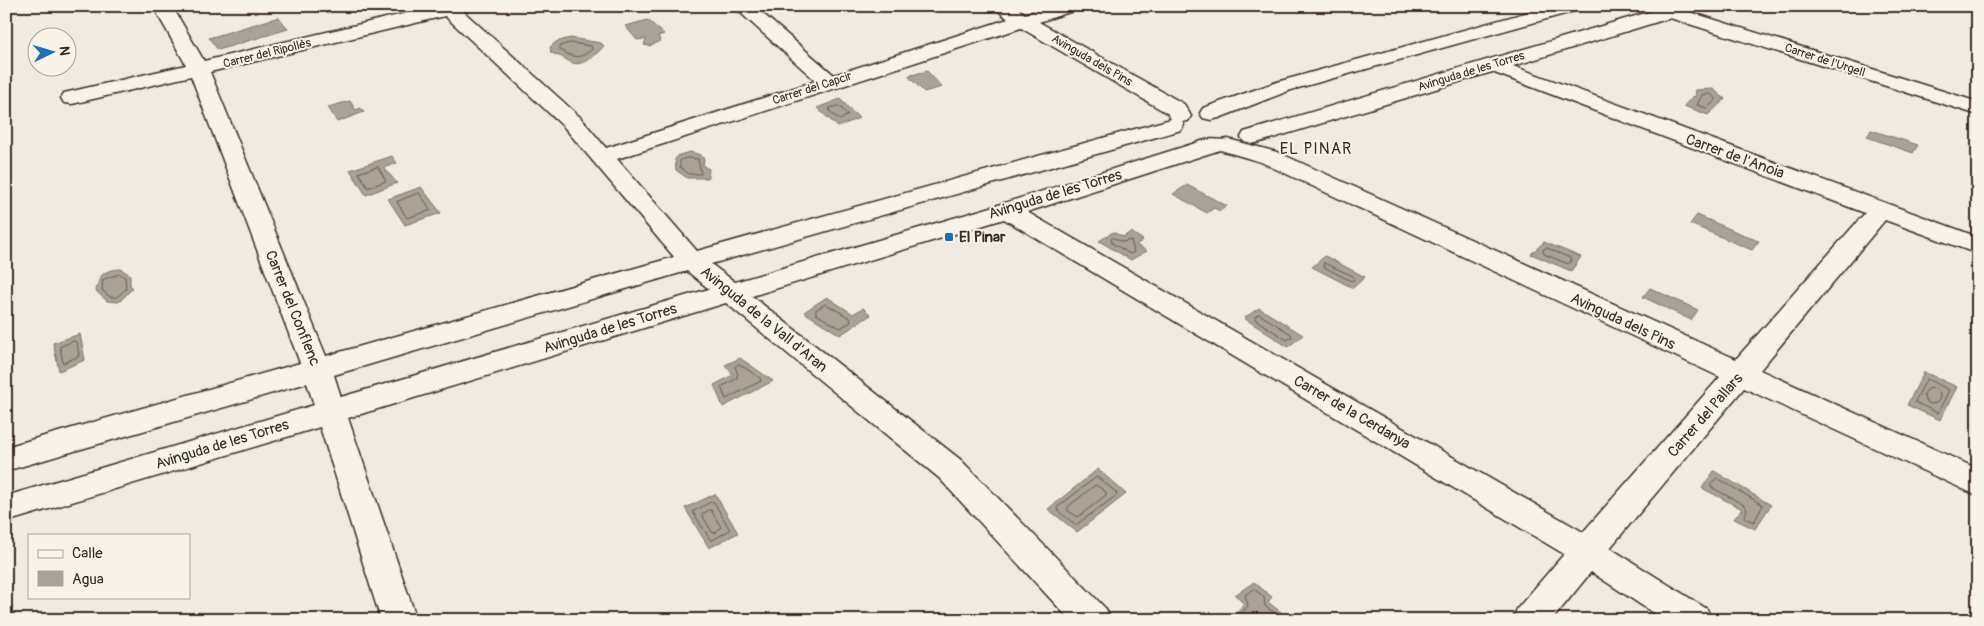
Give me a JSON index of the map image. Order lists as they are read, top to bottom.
{
  "streets": {
    "street": [
      "Carrer del Ripollès",
      "Avinguda dels Pins",
      "Carrer de l'Urgell",
      "Avinguda de les Torres",
      "Carrer del Capcir",
      "Carrer de l'Anoia",
      "Carrer del Conflenc",
      "Avinguda de la Vall d'Aran",
      "Carrer de la Cerdanya",
      "Carrer del Pallars"
    ]
  },
  "crossings": [
    ["Carrer del Ripollès", "Carrer del Conflenc"],
    ["Carrer del Ripollès", "Avinguda de la Vall d'Aran"],
    ["Avinguda dels Pins", "Avinguda de les Torres"],
    ["Avinguda dels Pins", "Carrer del Capcir"],
    ["Avinguda dels Pins", "Carrer del Pallars"],
    ["Carrer de l'Urgell", "Avinguda de les Torres"],
    ["Avinguda de les Torres", "Carrer de l'Anoia"],
    ["Avinguda de les Torres", "Carrer del Conflenc"],
    ["Avinguda de les Torres", "Avinguda de la Vall d'Aran"],
    ["Avinguda de les Torres", "Carrer de la Cerdanya"],
    ["Carrer del Capcir", "Avinguda de la Vall d'Aran"],
    ["Carrer de l'Anoia", "Carrer del Pallars"],
    ["Carrer de la Cerdanya", "Carrer del Pallars"]
  ],
  "districts": ["EL PINAR"],
  "places": {
    "transit": ["El Pinar"]
  },
  "legend": ["Calle", "Agua"],
  "north": "right"
}
